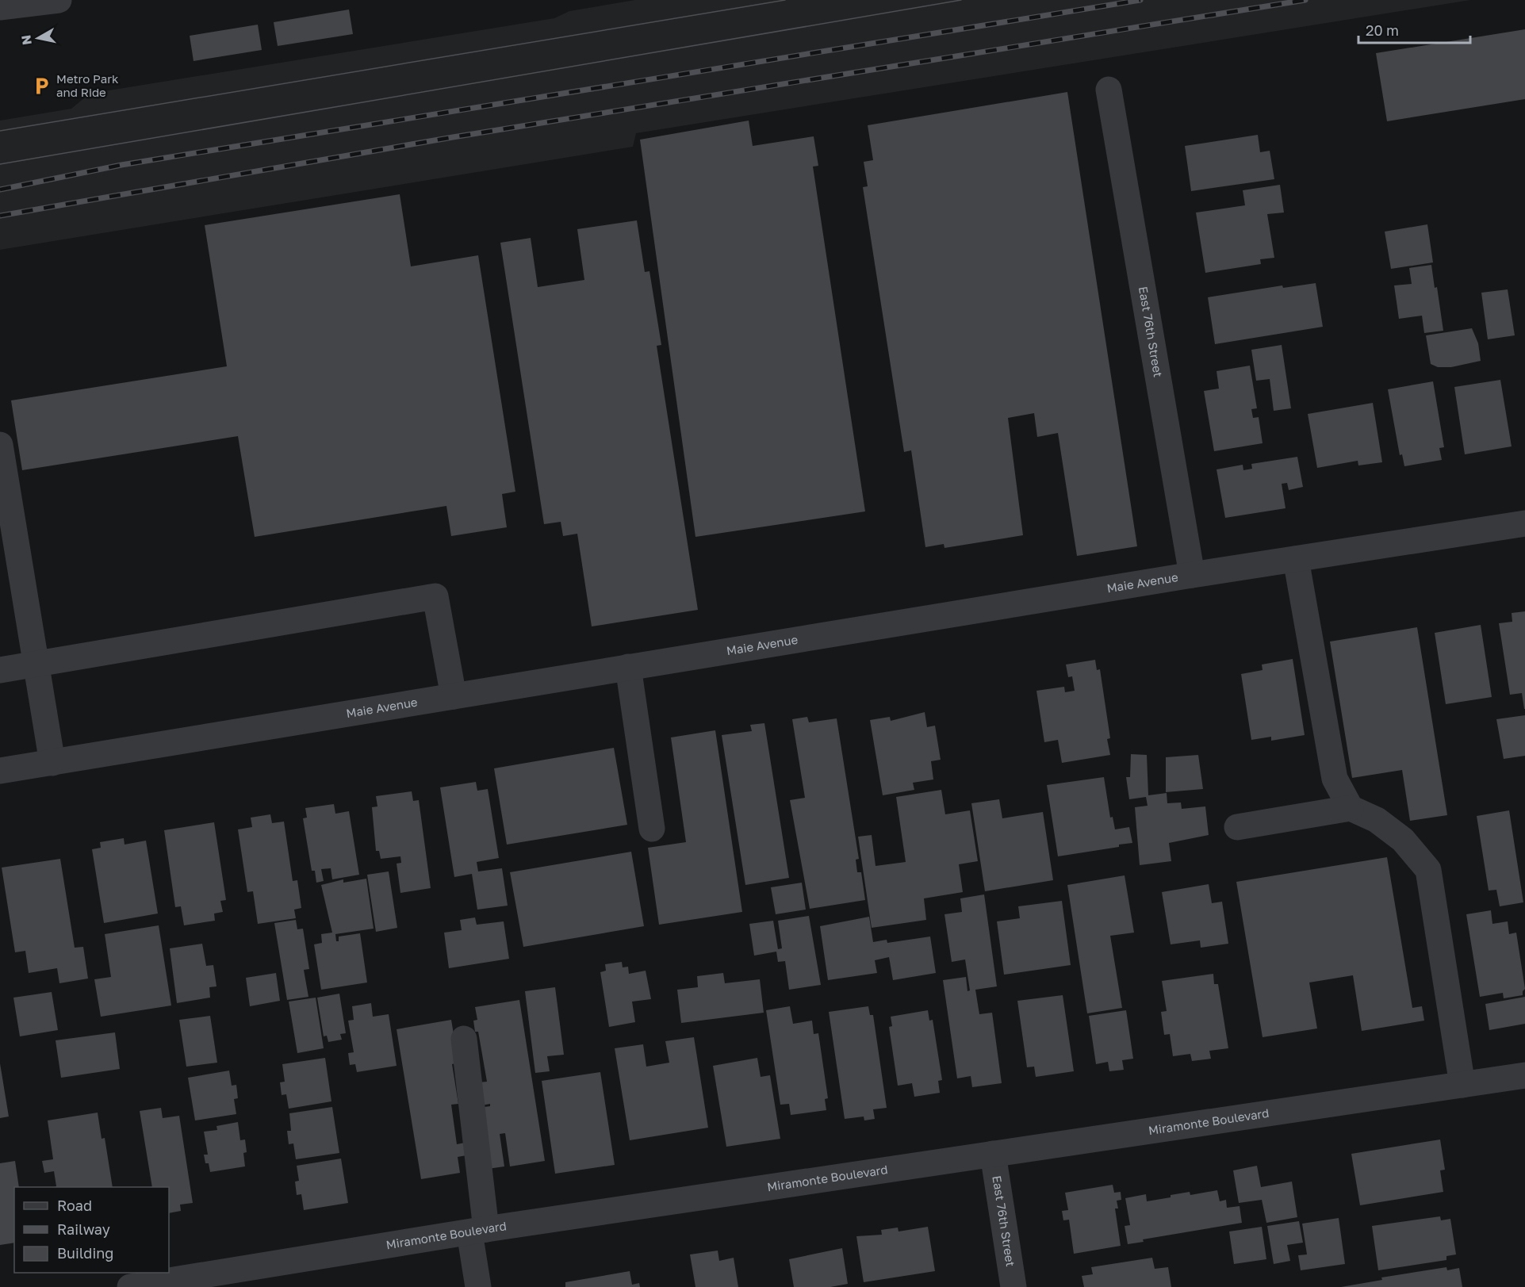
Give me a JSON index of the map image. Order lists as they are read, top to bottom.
{
  "streets": {
    "street": ["East 76th Street", "Maie Avenue", "Miramonte Boulevard"]
  },
  "crossings": [
    ["East 76th Street", "Maie Avenue"],
    ["East 76th Street", "Miramonte Boulevard"]
  ],
  "places": {
    "parking": ["Metro Park and Ride"]
  },
  "legend": ["Road", "Railway", "Building"],
  "scale_bar": "20 m",
  "north": "left"
}
